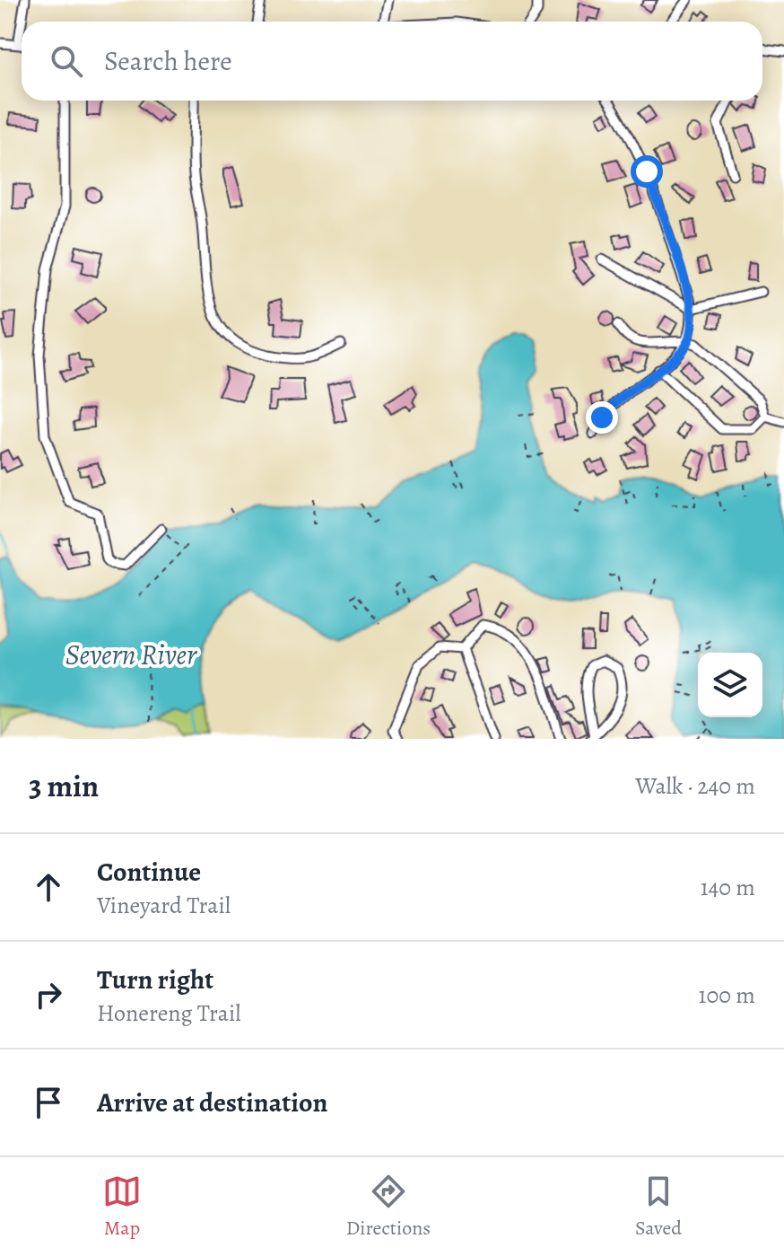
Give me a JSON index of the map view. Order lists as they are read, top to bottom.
{
  "water": ["Severn River"],
  "page": {
    "search": "Search here",
    "heading": ["3 min", "Walk · 240 m"],
    "list": [
      ["Continue", "Vineyard Trail", "140 m"],
      ["Turn right", "Honereng Trail", "100 m"],
      "Arrive at destination"
    ],
    "nav": ["Map", "Directions", "Saved"]
  }
}
